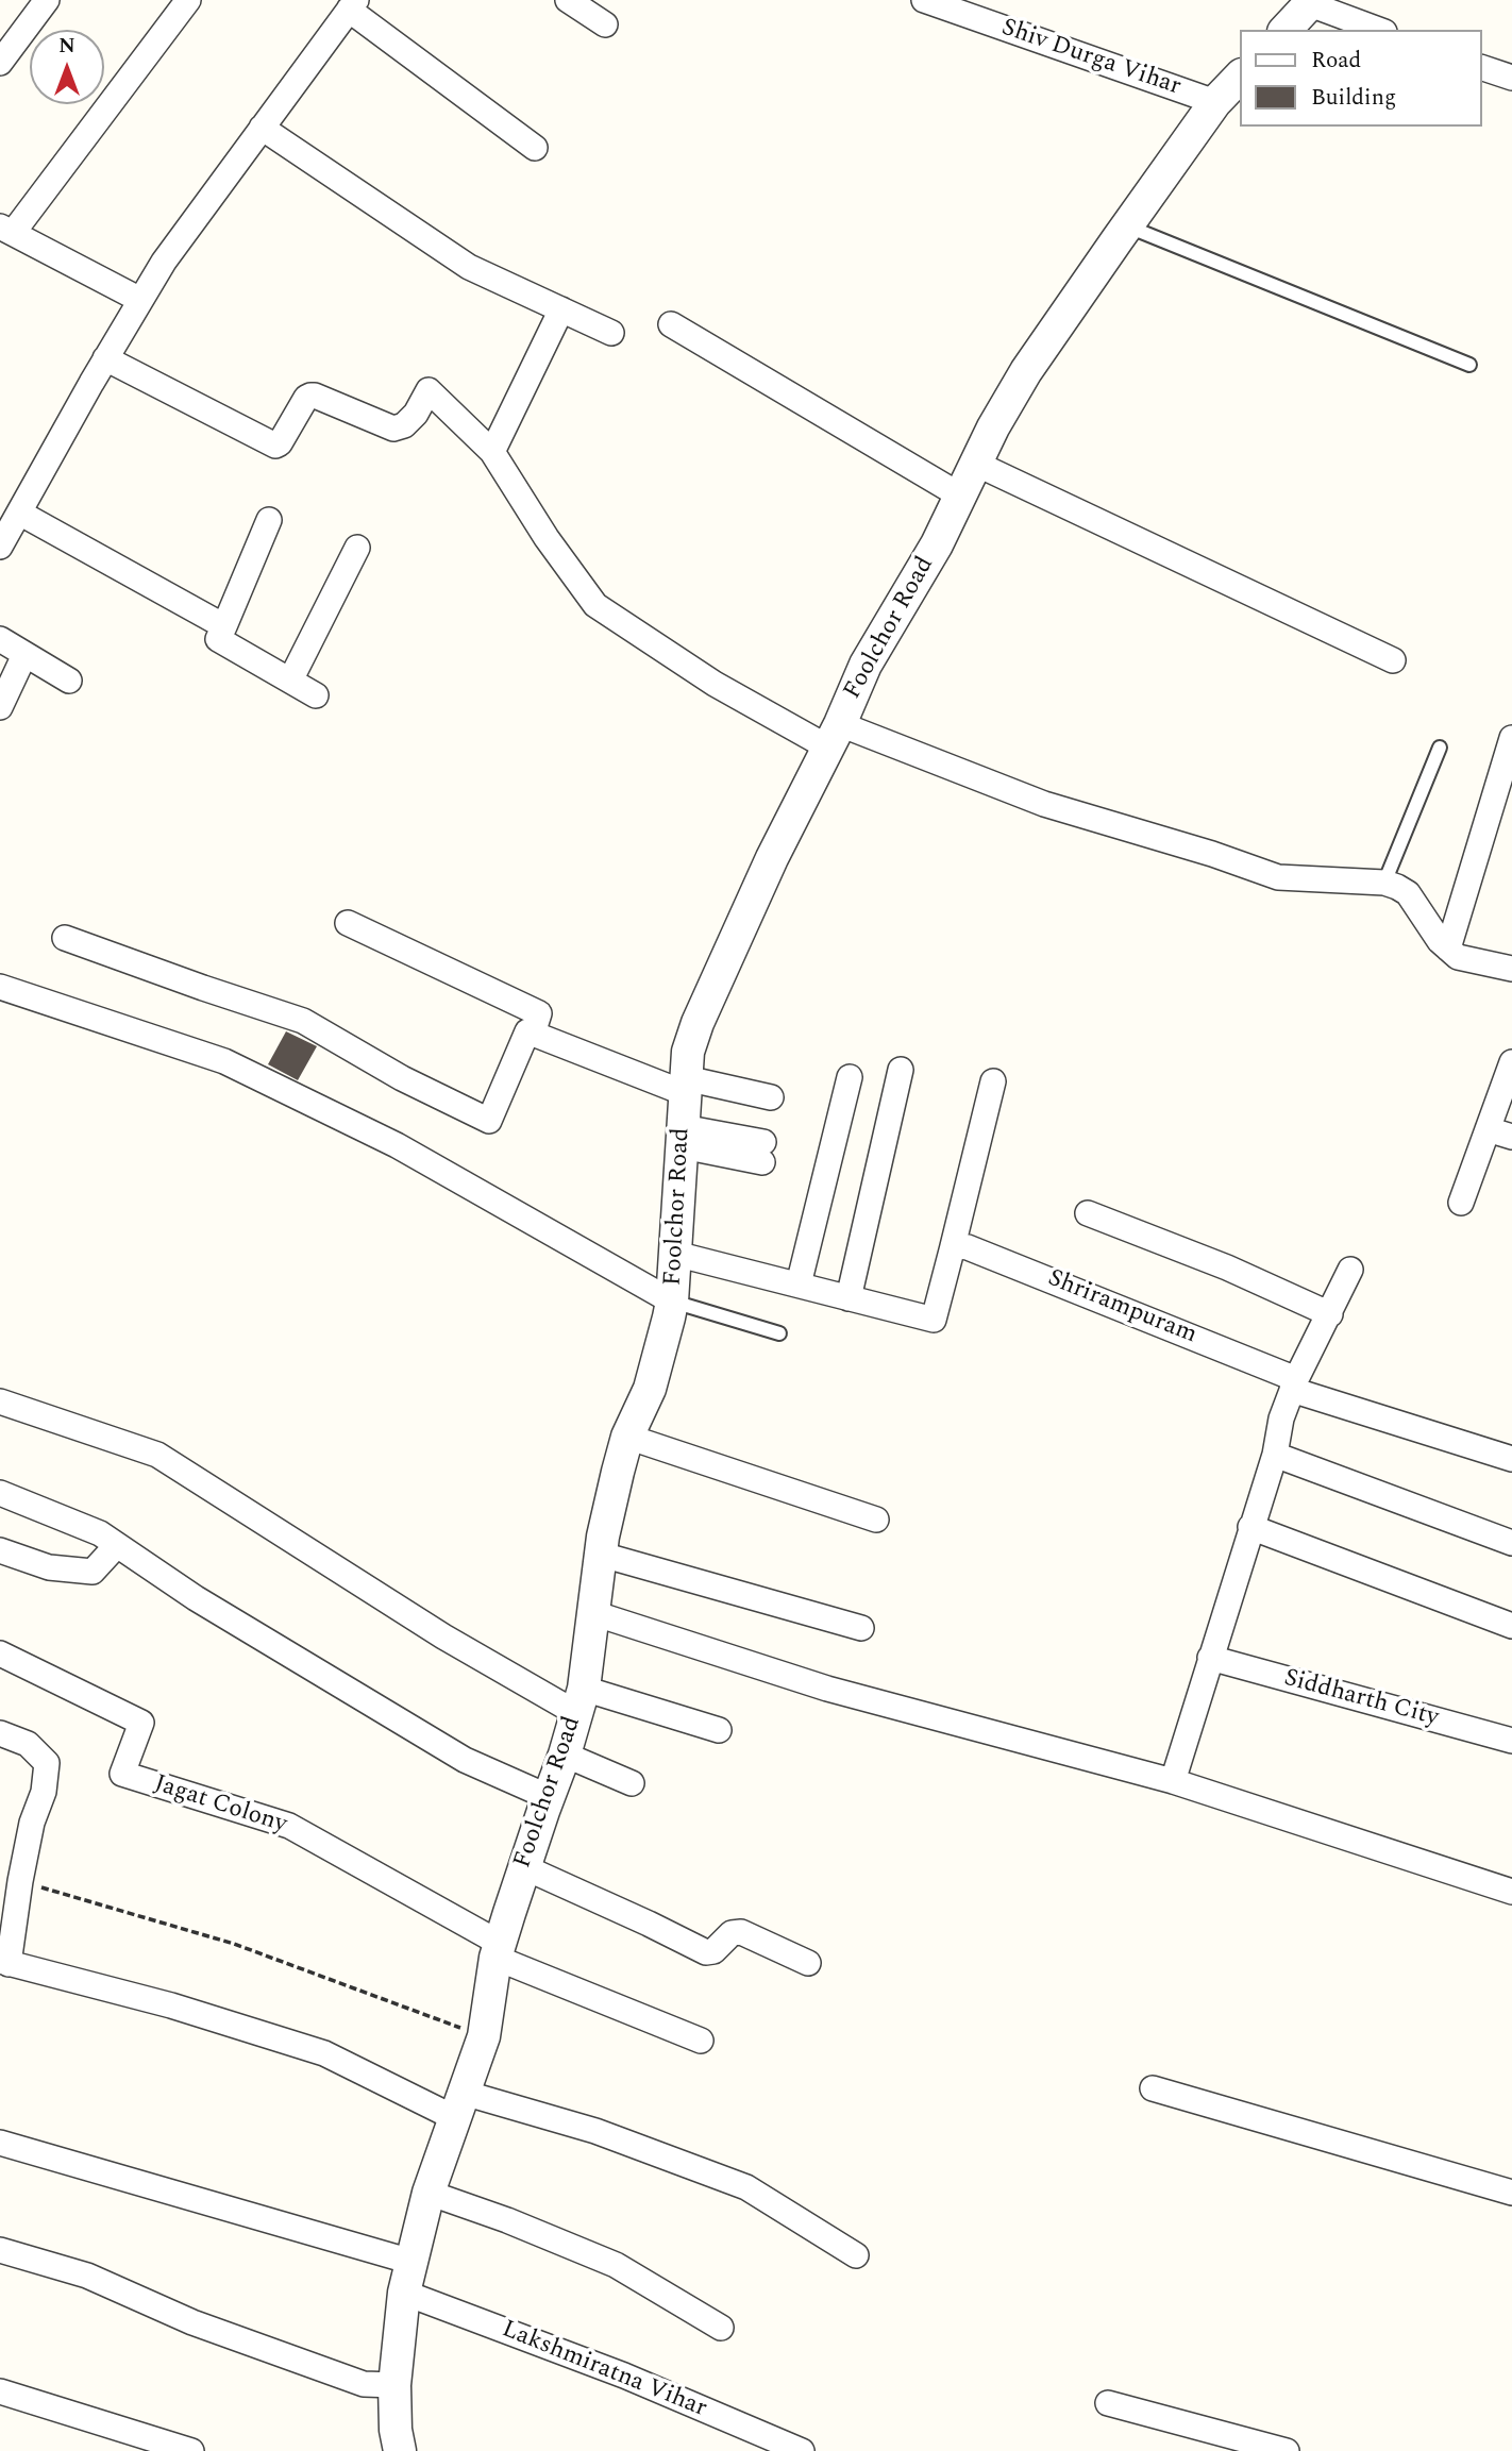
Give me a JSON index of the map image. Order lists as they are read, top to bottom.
{
  "streets": {
    "street": [
      "Shiv Durga Vihar",
      "Foolchor Road",
      "Shrirampuram",
      "Siddharth City",
      "Jagat Colony",
      "Lakshmiratna Vihar"
    ]
  },
  "crossings": [
    ["Shiv Durga Vihar", "Foolchor Road"],
    ["Foolchor Road", "Jagat Colony"],
    ["Foolchor Road", "Lakshmiratna Vihar"]
  ],
  "legend": ["Road", "Building"],
  "north": "top"
}
